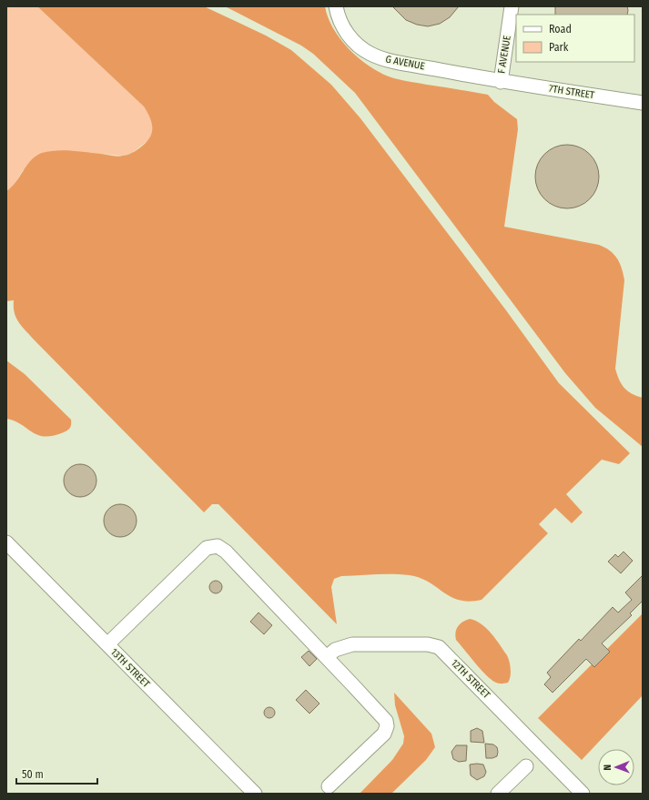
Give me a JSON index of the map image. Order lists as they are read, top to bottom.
{
  "streets": {
    "lane": [
      "F AVENUE",
      "G AVENUE",
      "7TH STREET",
      "13TH STREET",
      "12TH STREET"
    ]
  },
  "crossings": [
    ["F AVENUE", "G AVENUE"],
    ["F AVENUE", "7TH STREET"],
    ["G AVENUE", "7TH STREET"]
  ],
  "legend": ["Road", "Park"],
  "scale_bar": "50 m",
  "north": "left"
}
